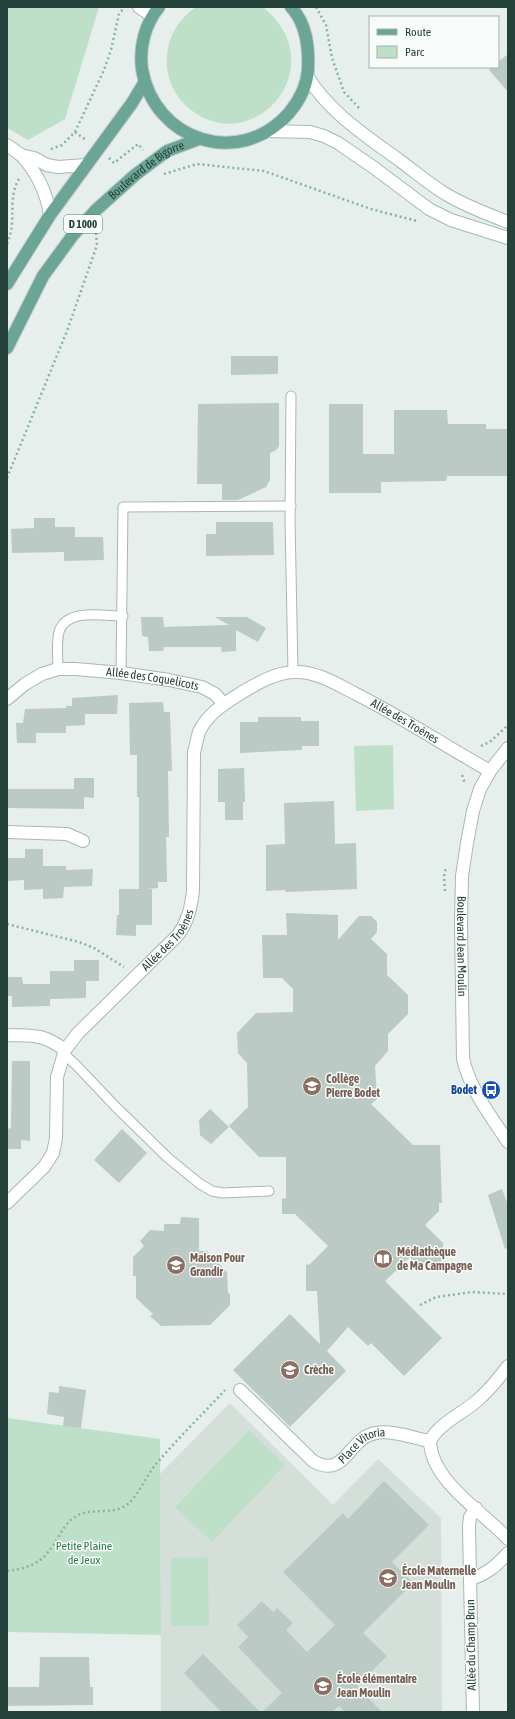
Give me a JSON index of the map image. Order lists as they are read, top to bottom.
{
  "streets": {
    "main road": ["Boulevard de Bigorre", "D 1000"],
    "street": [
      "Allée des Coquelicots",
      "Allée des Troènes",
      "Boulevard Jean Moulin",
      "Place Vitoria",
      "Allée du Champ Brun"
    ]
  },
  "crossings": [
    ["Allée des Coquelicots", "Allée des Troènes"],
    ["Allée des Troènes", "Boulevard Jean Moulin"]
  ],
  "parks": ["Petite Plaine de Jeux"],
  "places": {
    "school or university": [
      "Collège Pierre Bodet",
      "Maison Pour Grandir",
      "Crèche",
      "École Maternelle Jean Moulin",
      "École élémentaire Jean Moulin"
    ],
    "bus stop": ["Bodet"],
    "library": ["Médiathèque de Ma Campagne"]
  },
  "legend": ["Route", "Parc"]
}
